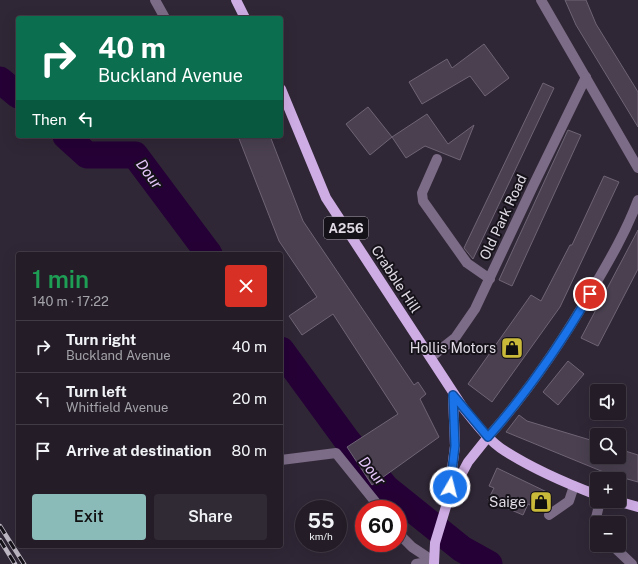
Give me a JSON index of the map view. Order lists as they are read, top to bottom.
{
  "streets": {
    "main road": ["A256", "Crabble Hill"],
    "street": ["Old Park Road"]
  },
  "crossings": [
    ["Old Park Road", "Crabble Hill"],
    ["A256", "Crabble Hill"]
  ],
  "water": ["Dour"],
  "places": {
    "shop": ["Hollis Motors", "Saige"]
  },
  "page": {
    "turn": ["40 m", "Buckland Avenue"],
    "then": "Then",
    "heading": ["1 min", "140 m · 17:22"],
    "list": [
      {
        "name": "Turn right",
        "note": "Buckland Avenue",
        "value": "40 m"
      },
      {
        "name": "Turn left",
        "note": "Whitfield Avenue",
        "value": "20 m"
      },
      {
        "name": "Arrive at destination",
        "value": "80 m"
      }
    ],
    "map_buttons": ["+", "−"],
    "buttons": ["Exit", "Share"],
    "speed": "55 km/h",
    "limit": "60"
  }
}
